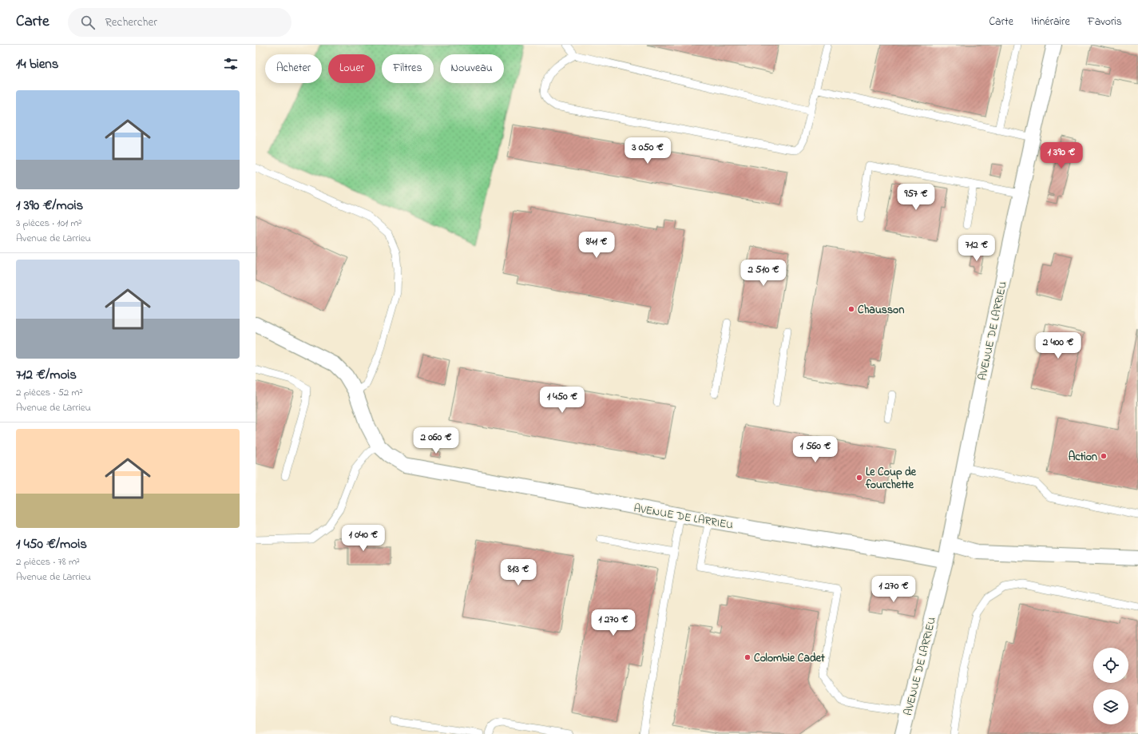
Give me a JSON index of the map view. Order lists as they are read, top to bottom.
{
  "streets": {
    "street": ["AVENUE DE LARRIEU"]
  },
  "places": [
    "Chausson",
    "Action",
    "Le Coup de fourchette",
    "Colombie Cadet"
  ],
  "page": {
    "header": "Carte",
    "search": "Rechercher",
    "nav": ["Carte", "Itinéraire", "Favoris"],
    "heading": "14 biens",
    "chip": [
      "Acheter",
      "Louer",
      "Filtres",
      "Nouveau"
    ],
    "list": [
      {
        "name": "1 390 €/mois",
        "note": "3 pièces · 101 m² · Avenue de Larrieu"
      },
      {
        "name": "712 €/mois",
        "note": "2 pièces · 52 m² · Avenue de Larrieu"
      },
      {
        "name": "1 450 €/mois",
        "note": "2 pièces · 78 m² · Avenue de Larrieu"
      }
    ],
    "price": [
      "3 050 €",
      "1 390 €",
      "957 €",
      "841 €",
      "712 €",
      "2 510 €",
      "2 400 €",
      "1 450 €",
      "2 060 €",
      "1 560 €",
      "1 040 €",
      "813 €",
      "1 270 €",
      "1 270 €"
    ]
  }
}
